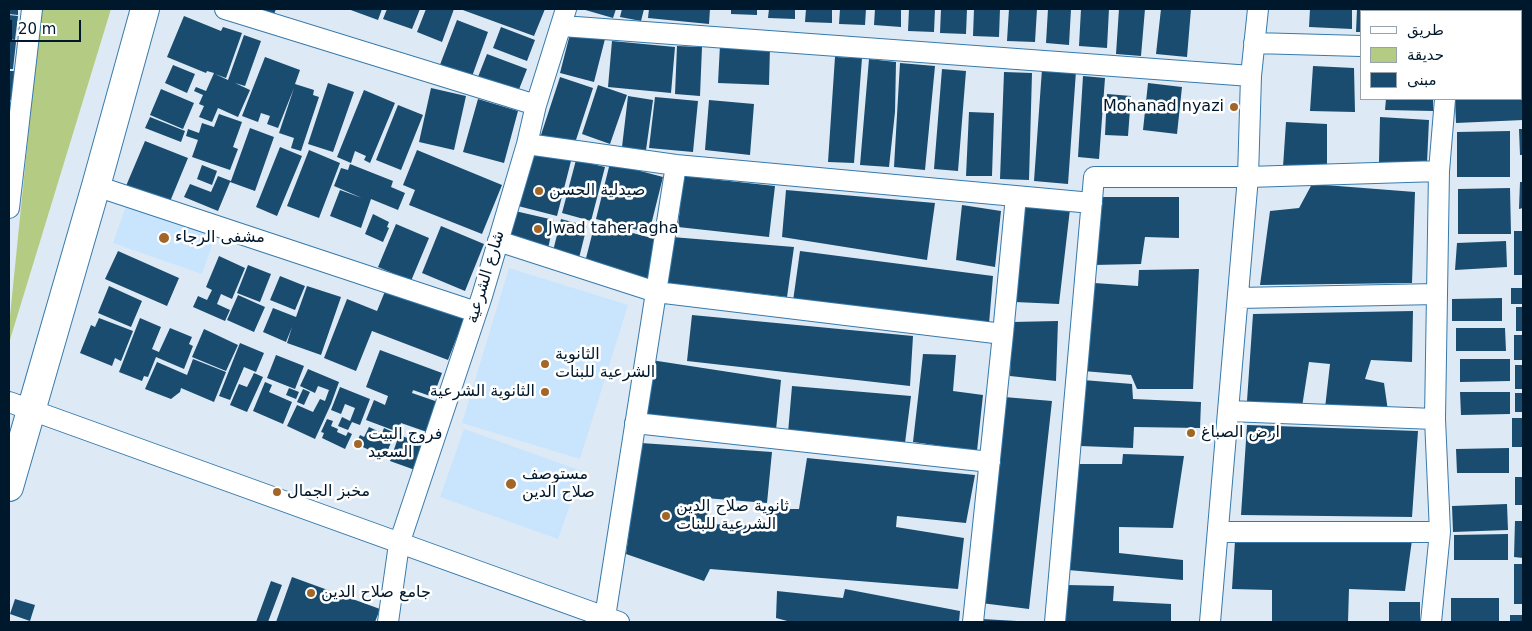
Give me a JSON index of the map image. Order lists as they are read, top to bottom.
{
  "streets": {
    "street": ["شارع الشرعية"]
  },
  "places": [
    "Mohanad nyazi",
    "صيدلية الحسن",
    "Jwad taher agha",
    "مشفى الرجاء",
    "الثانوية الشرعية للبنات",
    "الثانوية الشرعية",
    "ارض الصباغ",
    "فروج البيت السعيد",
    "مستوصف صلاح الدين",
    "مخبز الجمال",
    "ثانوية صلاح الدين الشرعية للبنات",
    "جامع صلاح الدين"
  ],
  "legend": ["طريق", "حديقة", "مبنى"],
  "scale_bar": "20 m"
}
